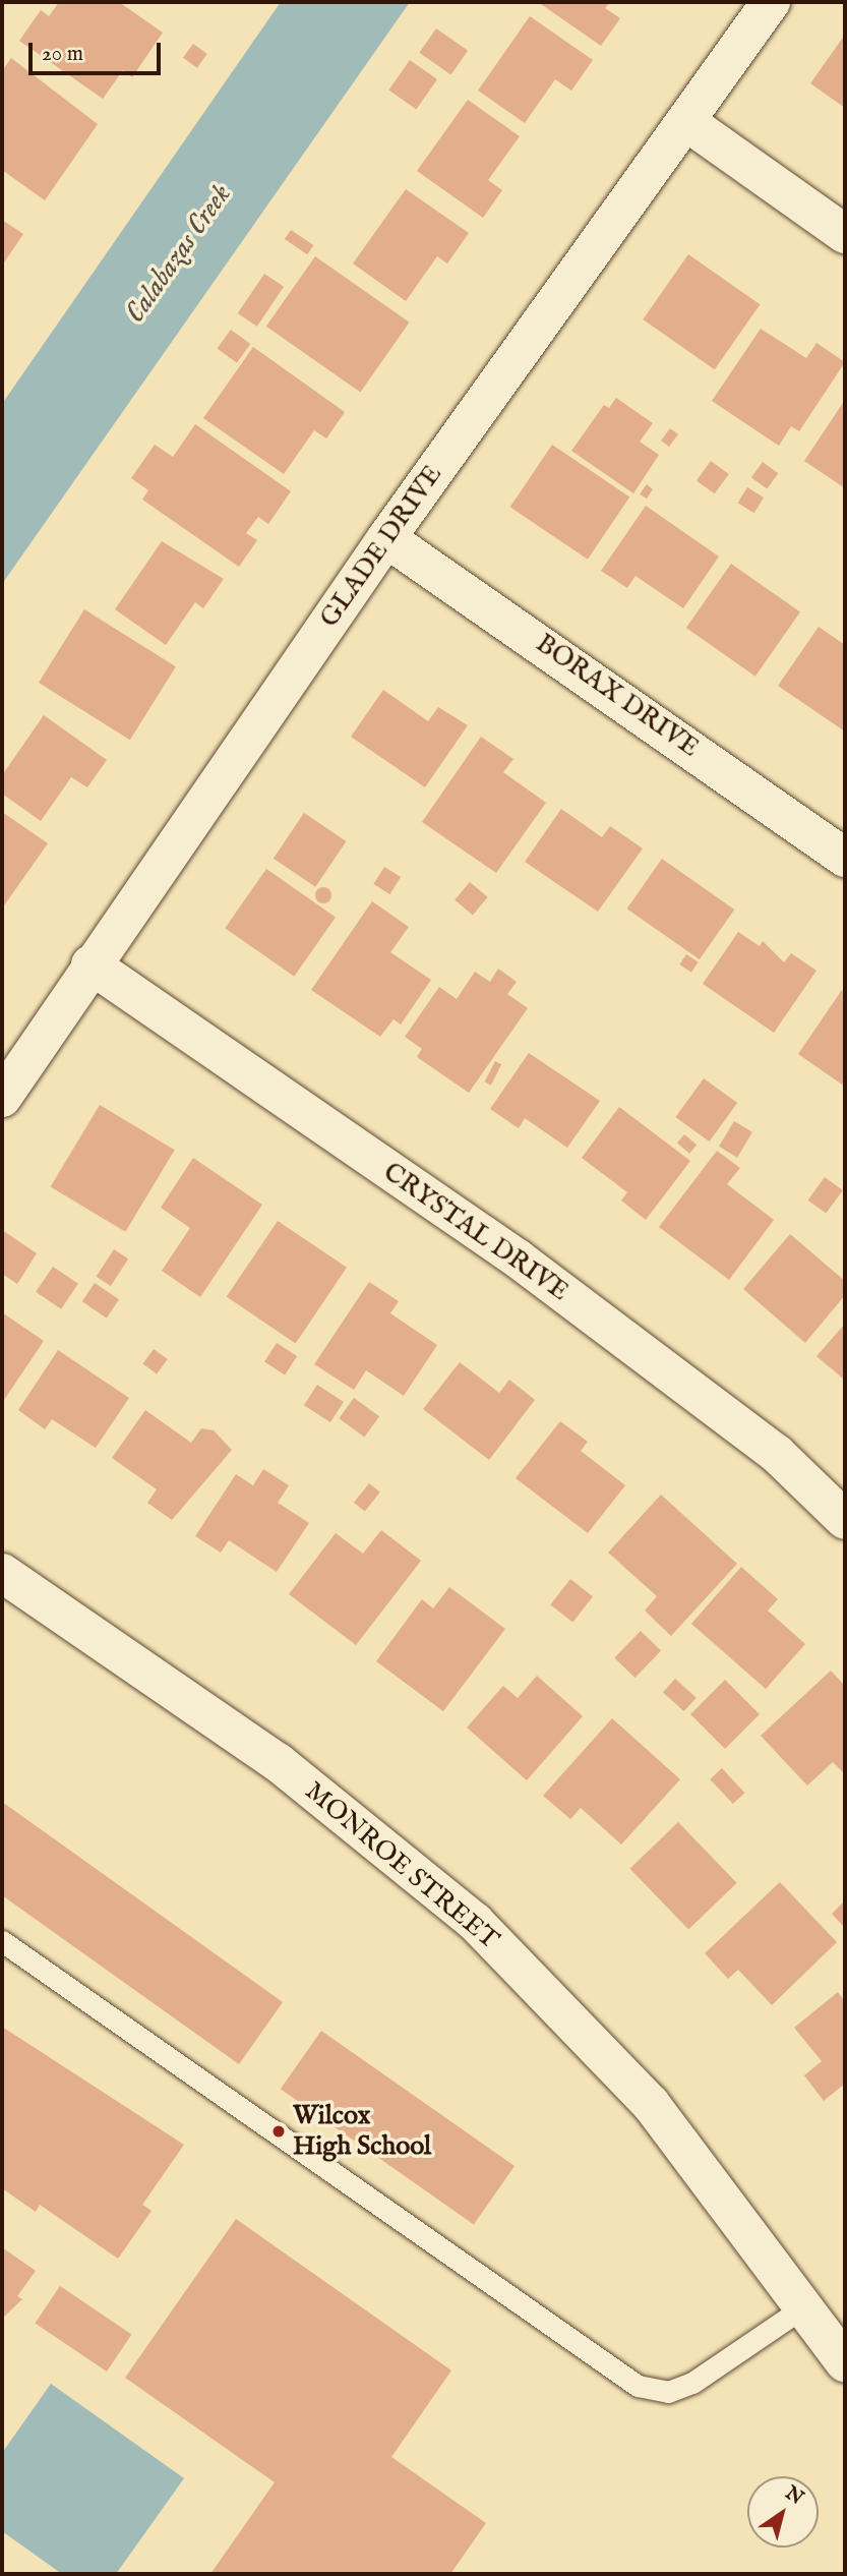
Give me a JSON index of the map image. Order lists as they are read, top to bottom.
{
  "streets": {
    "street": [
      "GLADE DRIVE",
      "BORAX DRIVE",
      "CRYSTAL DRIVE",
      "MONROE STREET"
    ]
  },
  "crossings": [
    ["GLADE DRIVE", "BORAX DRIVE"],
    ["GLADE DRIVE", "CRYSTAL DRIVE"]
  ],
  "water": ["Calabazas Creek"],
  "places": ["Wilcox High School"],
  "scale_bar": "20 m",
  "north": "top right"
}
